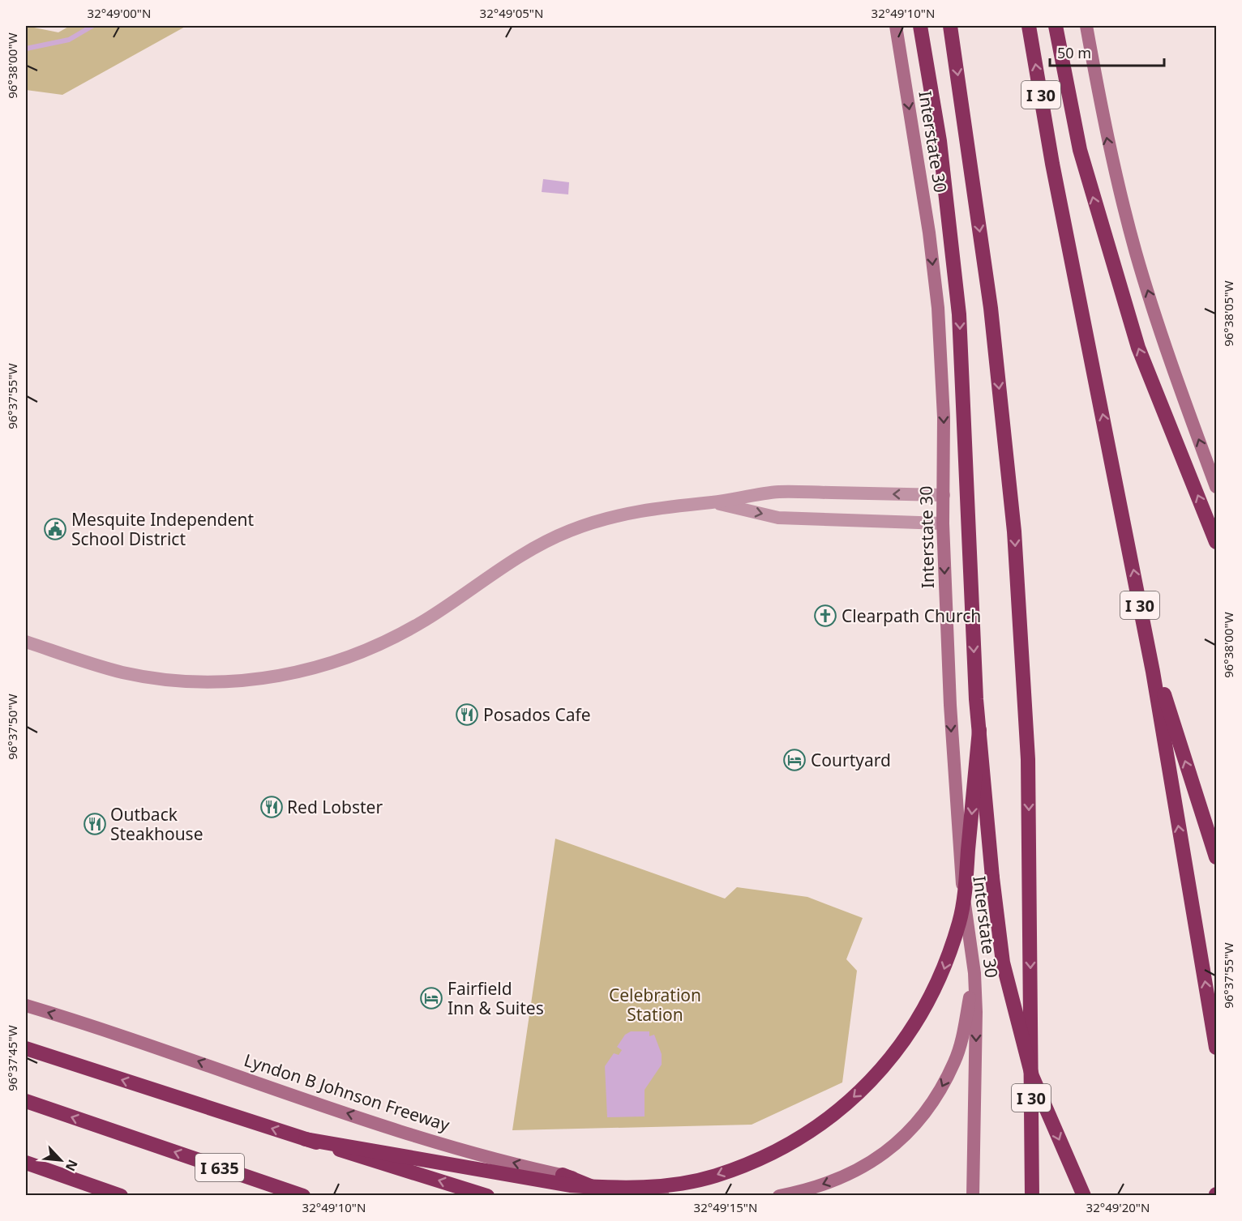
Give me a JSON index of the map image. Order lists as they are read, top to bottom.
{
  "streets": {
    "highway": ["I 30", "I 635"],
    "main road": ["Interstate 30", "Lyndon B Johnson Freeway"]
  },
  "one_way": ["Interstate 30", "Lyndon B Johnson Freeway"],
  "parks": ["Celebration Station"],
  "places": {
    "public building": ["Mesquite Independent School District"],
    "church": ["Clearpath Church"],
    "restaurant": ["Posados Cafe", "Red Lobster", "Outback Steakhouse"],
    "hotel": ["Courtyard", "Fairfield Inn & Suites"]
  },
  "scale_bar": "50 m",
  "north": "bottom right",
  "coordinates": [
    "32°49'00\"N",
    "32°49'05\"N",
    "32°49'10\"N",
    "96°38'00\"W",
    "96°38'05\"W",
    "96°37'55\"W",
    "96°37'50\"W",
    "96°37'45\"W",
    "32°49'15\"N",
    "32°49'20\"N"
  ]
}
